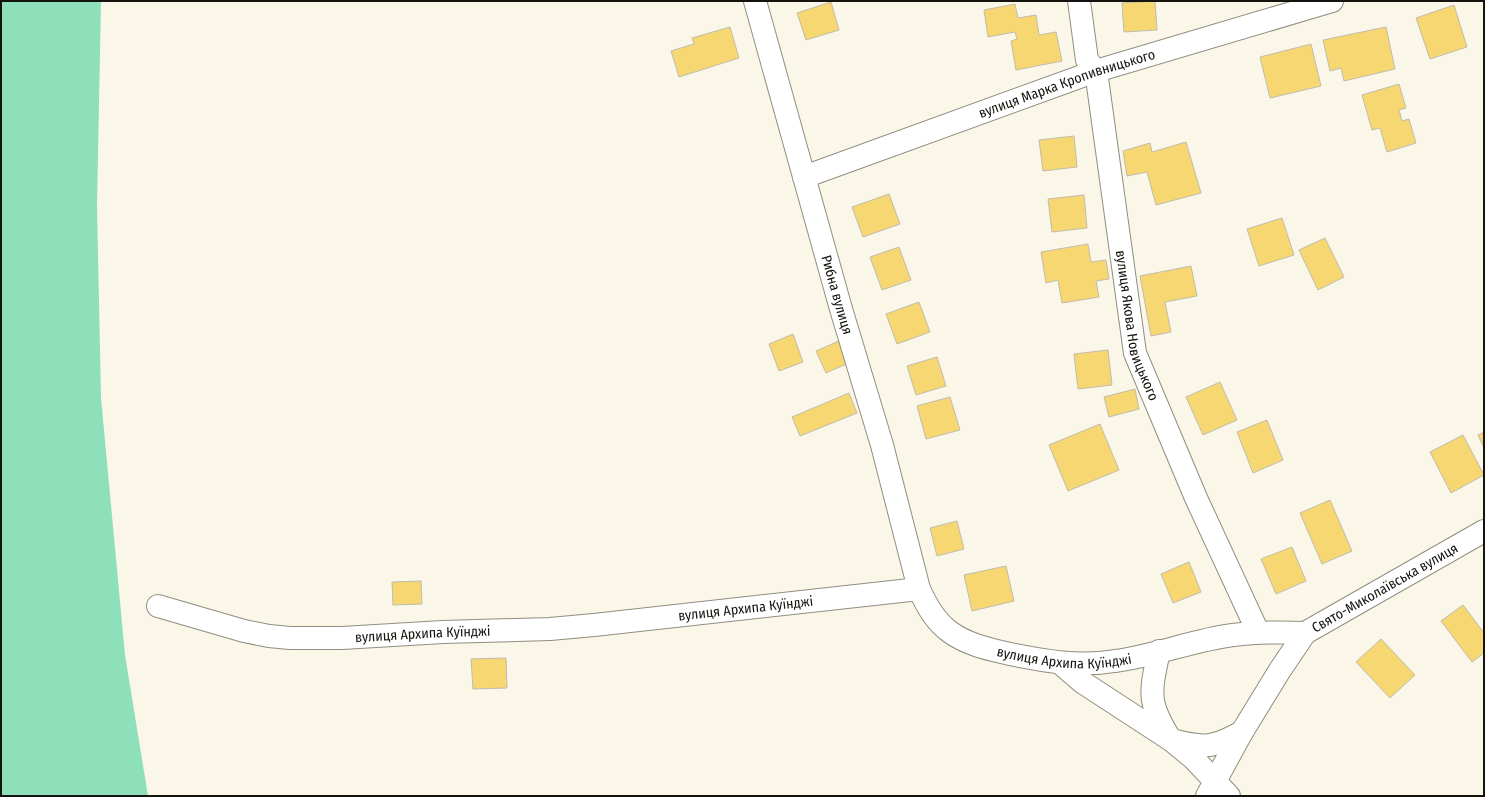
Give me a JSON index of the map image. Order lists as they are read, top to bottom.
{
  "streets": {
    "street": [
      "вулиця Марка Кропивницького",
      "Рибна вулиця",
      "вулиця Якова Новицького",
      "Свято-Миколаївська вулиця",
      "вулиця Архипа Куїнджі"
    ]
  },
  "crossings": [
    ["вулиця Марка Кропивницького", "Рибна вулиця"],
    ["вулиця Марка Кропивницького", "вулиця Якова Новицького"],
    ["Рибна вулиця", "вулиця Архипа Куїнджі"],
    ["вулиця Якова Новицького", "вулиця Архипа Куїнджі"],
    ["Свято-Миколаївська вулиця", "вулиця Архипа Куїнджі"]
  ]
}
